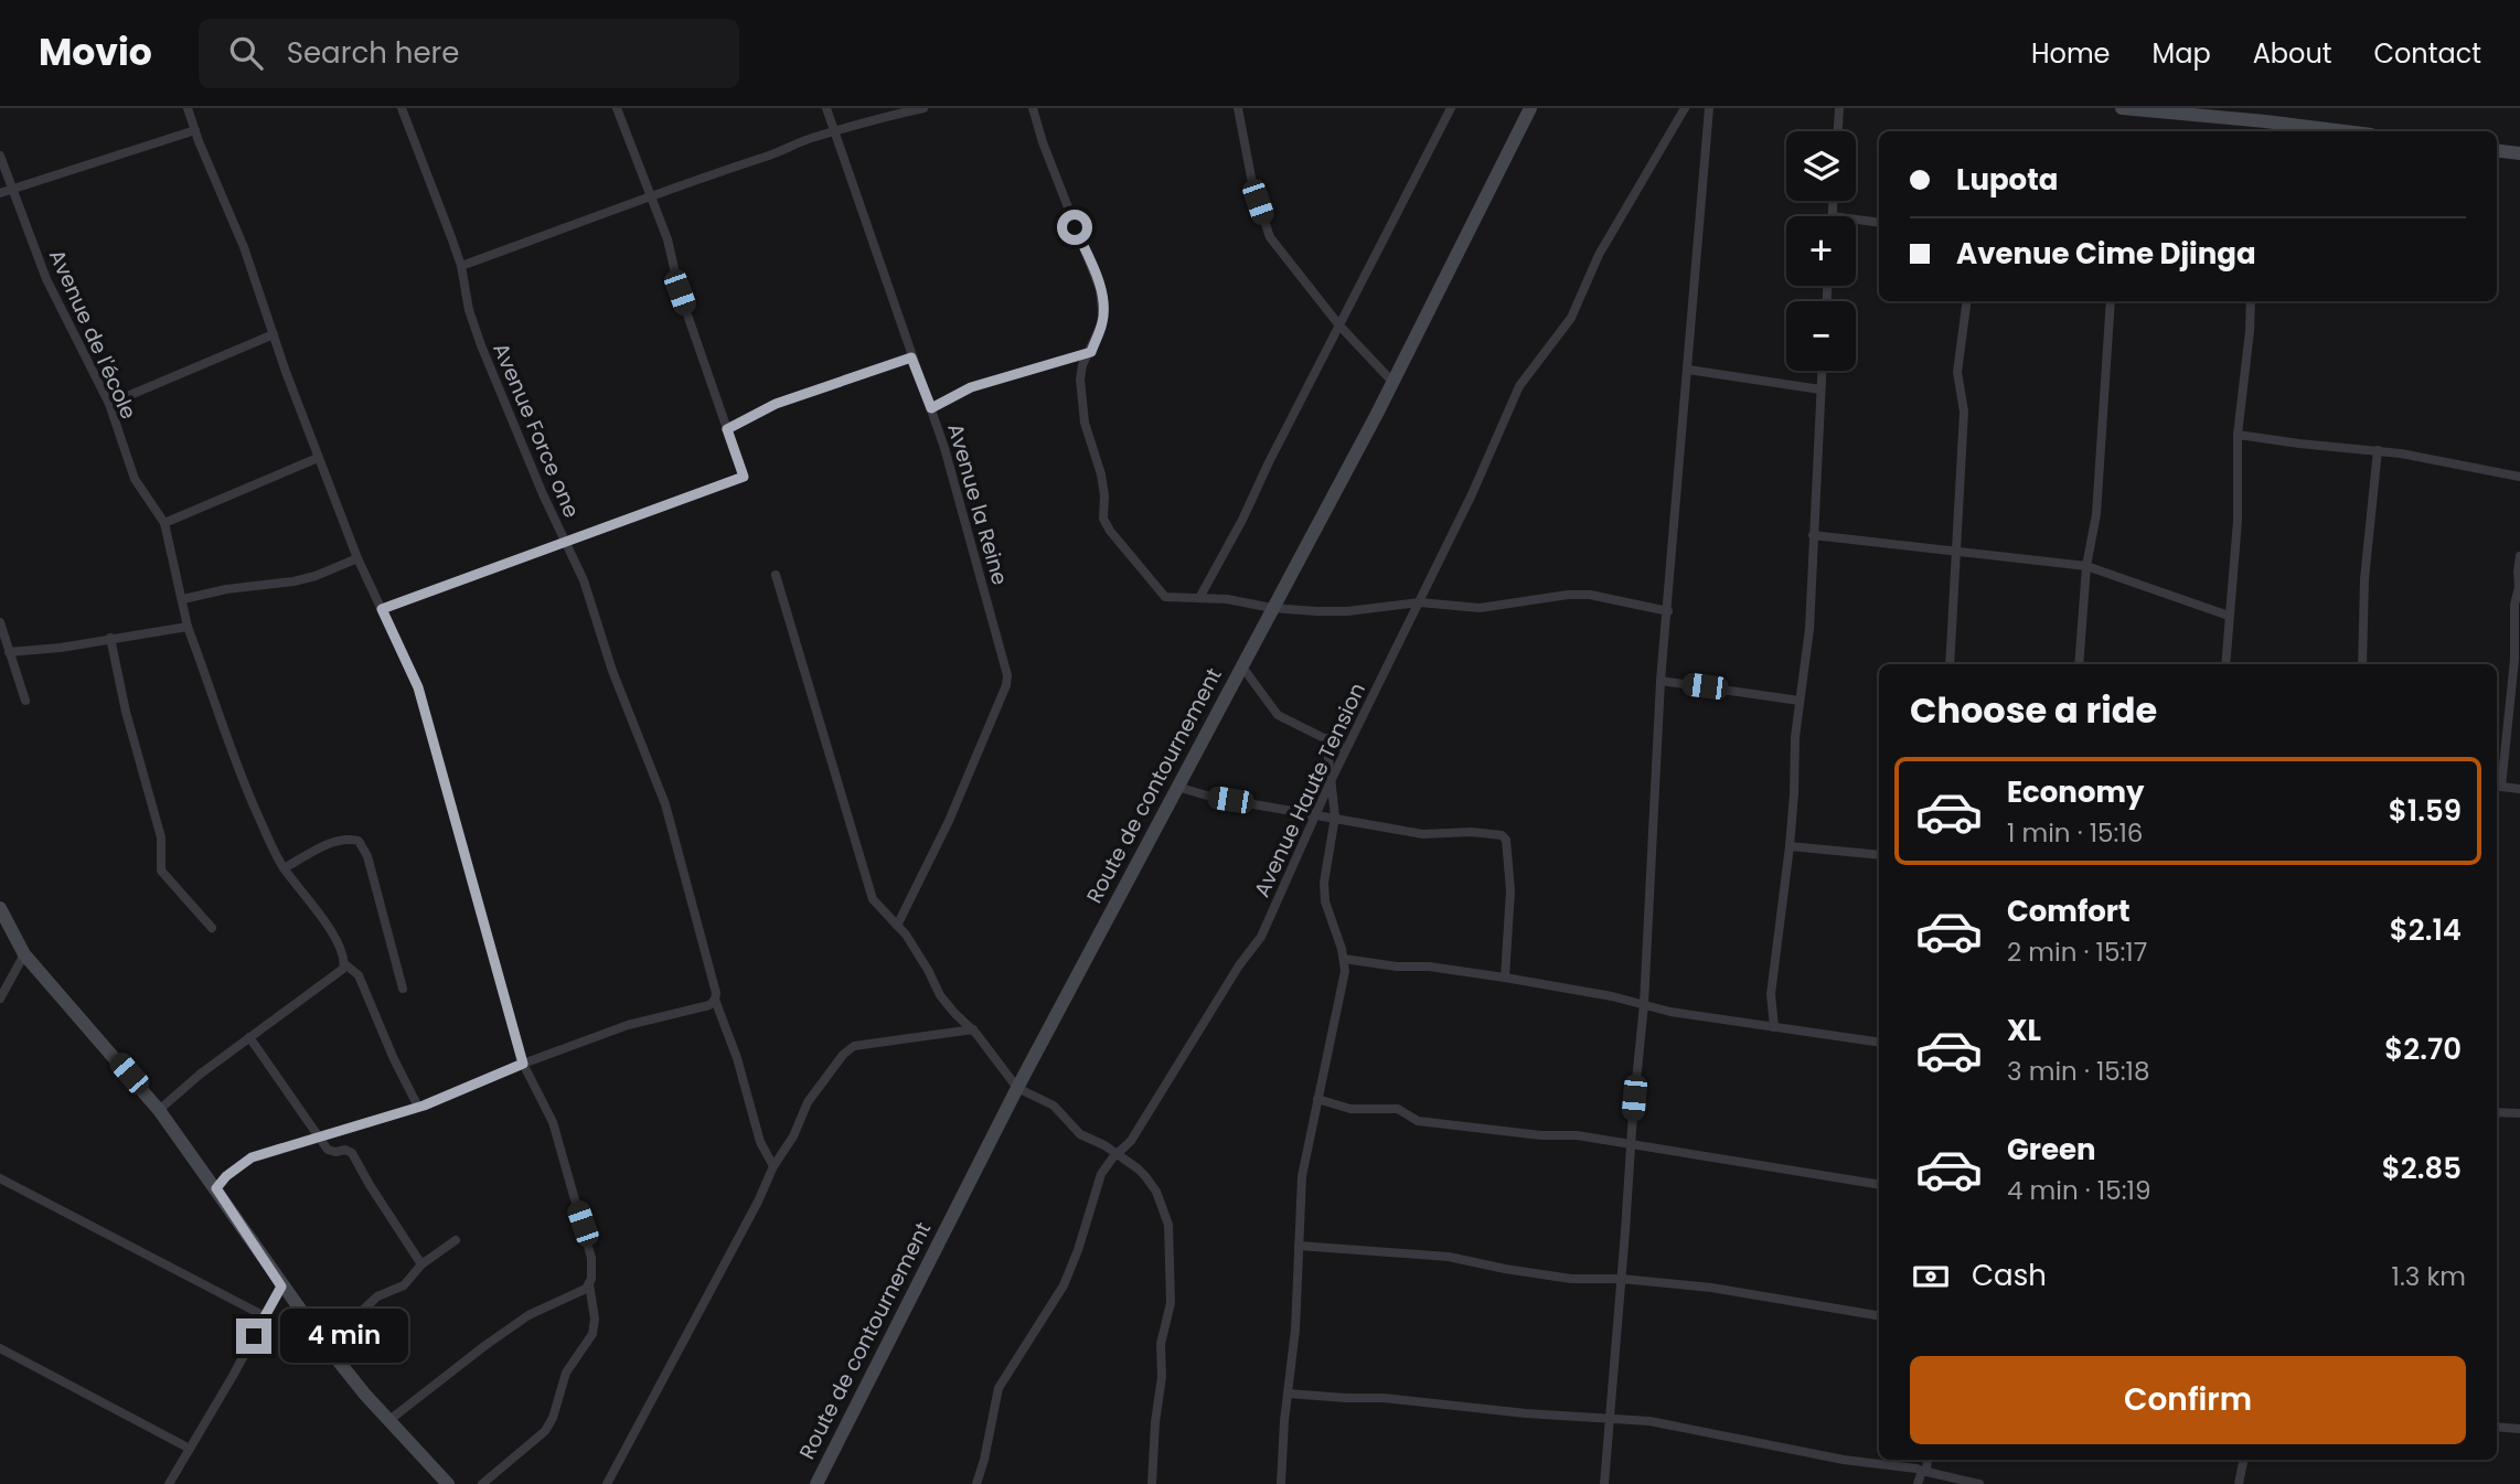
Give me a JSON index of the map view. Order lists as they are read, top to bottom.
{
  "streets": {
    "street": [
      "Avenue de l'école",
      "Avenue Force one",
      "Avenue la Reine",
      "Route de contournement",
      "Avenue Haute Tension"
    ]
  },
  "page": {
    "header": "Movio",
    "search": "Search here",
    "nav": [
      "Home",
      "Map",
      "About",
      "Contact"
    ],
    "map_buttons": ["+", "−"],
    "banner": ["Lupota", "Avenue Cime Djinga"],
    "heading": "Choose a ride",
    "list": [
      {
        "name": "Economy",
        "note": "1 min · 15:16",
        "value": "$1.59"
      },
      {
        "name": "Comfort",
        "note": "2 min · 15:17",
        "value": "$2.14"
      },
      {
        "name": "XL",
        "note": "3 min · 15:18",
        "value": "$2.70"
      },
      {
        "name": "Green",
        "note": "4 min · 15:19",
        "value": "$2.85"
      }
    ],
    "pay": ["Cash", "1.3 km"],
    "bubble": "4 min",
    "buttons": "Confirm"
  }
}
